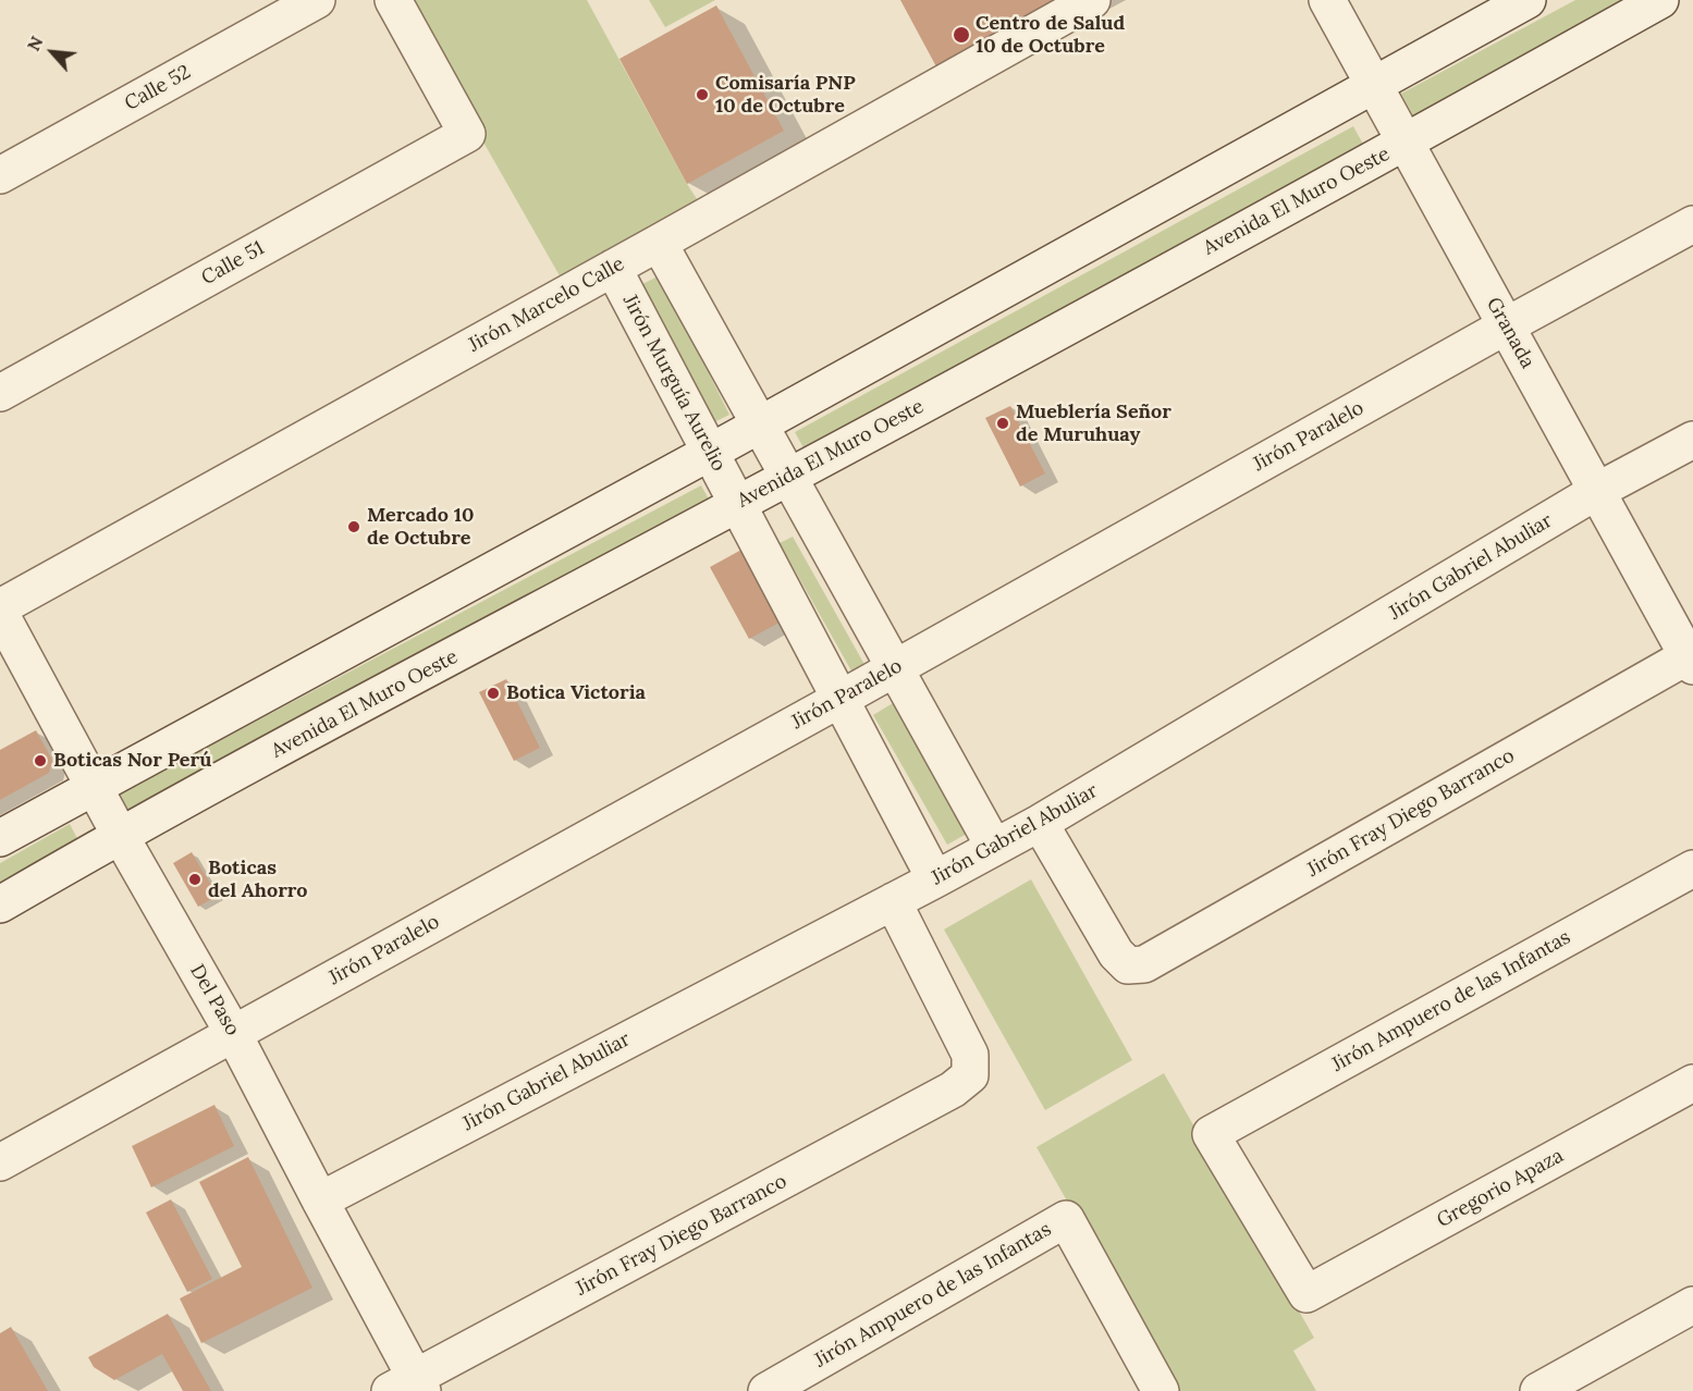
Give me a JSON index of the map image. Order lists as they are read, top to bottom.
{
  "streets": {
    "street": [
      "Calle 52",
      "Avenida El Muro Oeste",
      "Calle 51",
      "Jirón Marcelo Calle",
      "Granada",
      "Jirón Murguía Aurelio",
      "Jirón Paralelo",
      "Jirón Gabriel Abuliar",
      "Jirón Fray Diego Barranco",
      "Del Paso",
      "Jirón Ampuero de las Infantas",
      "Gregorio Apaza"
    ]
  },
  "crossings": [
    ["Avenida El Muro Oeste", "Granada"],
    ["Avenida El Muro Oeste", "Jirón Murguía Aurelio"],
    ["Avenida El Muro Oeste", "Del Paso"],
    ["Jirón Marcelo Calle", "Jirón Murguía Aurelio"],
    ["Granada", "Jirón Paralelo"],
    ["Granada", "Jirón Gabriel Abuliar"],
    ["Granada", "Jirón Fray Diego Barranco"],
    ["Jirón Murguía Aurelio", "Jirón Paralelo"],
    ["Jirón Murguía Aurelio", "Jirón Gabriel Abuliar"],
    ["Jirón Paralelo", "Del Paso"],
    ["Jirón Gabriel Abuliar", "Jirón Fray Diego Barranco"],
    ["Jirón Gabriel Abuliar", "Del Paso"],
    ["Jirón Fray Diego Barranco", "Del Paso"],
    ["Jirón Ampuero de las Infantas", "Gregorio Apaza"]
  ],
  "places": [
    "Centro de Salud 10 de Octubre",
    "Comisaría PNP 10 de Octubre",
    "Mueblería Señor de Muruhuay",
    "Mercado 10 de Octubre",
    "Botica Victoria",
    "Boticas Nor Perú",
    "Boticas del Ahorro"
  ],
  "north": "top left"
}
